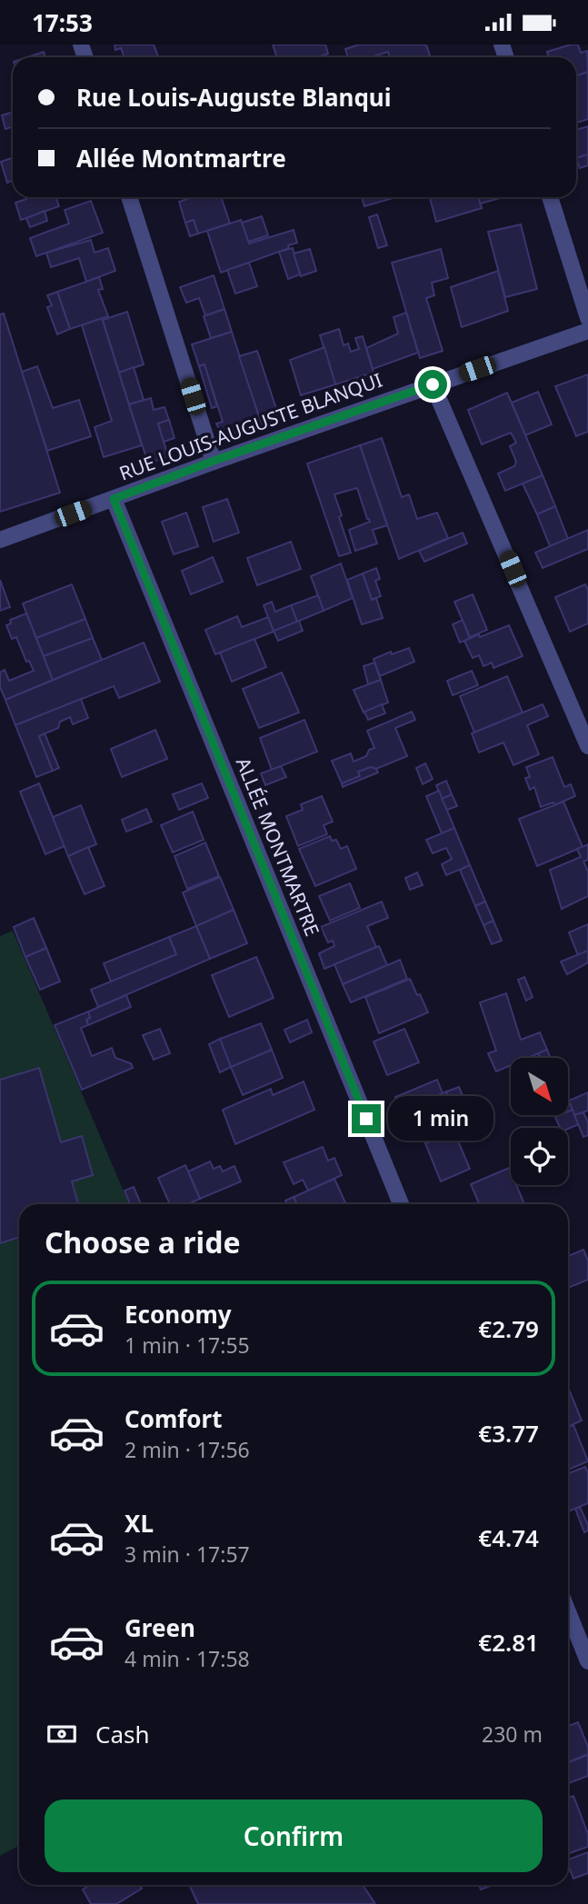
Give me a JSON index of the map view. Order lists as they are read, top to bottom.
{
  "streets": {
    "street": ["RUE LOUIS-AUGUSTE BLANQUI", "ALLÉE MONTMARTRE"]
  },
  "crossings": [
    ["RUE LOUIS-AUGUSTE BLANQUI", "ALLÉE MONTMARTRE"]
  ],
  "north": "bottom right",
  "page": {
    "status": "17:53",
    "banner": ["Rue Louis-Auguste Blanqui", "Allée Montmartre"],
    "bubble": "1 min",
    "heading": "Choose a ride",
    "list": [
      {
        "name": "Economy",
        "note": "1 min · 17:55",
        "value": "€2.79"
      },
      {
        "name": "Comfort",
        "note": "2 min · 17:56",
        "value": "€3.77"
      },
      {
        "name": "XL",
        "note": "3 min · 17:57",
        "value": "€4.74"
      },
      {
        "name": "Green",
        "note": "4 min · 17:58",
        "value": "€2.81"
      }
    ],
    "pay": ["Cash", "230 m"],
    "buttons": "Confirm"
  }
}
